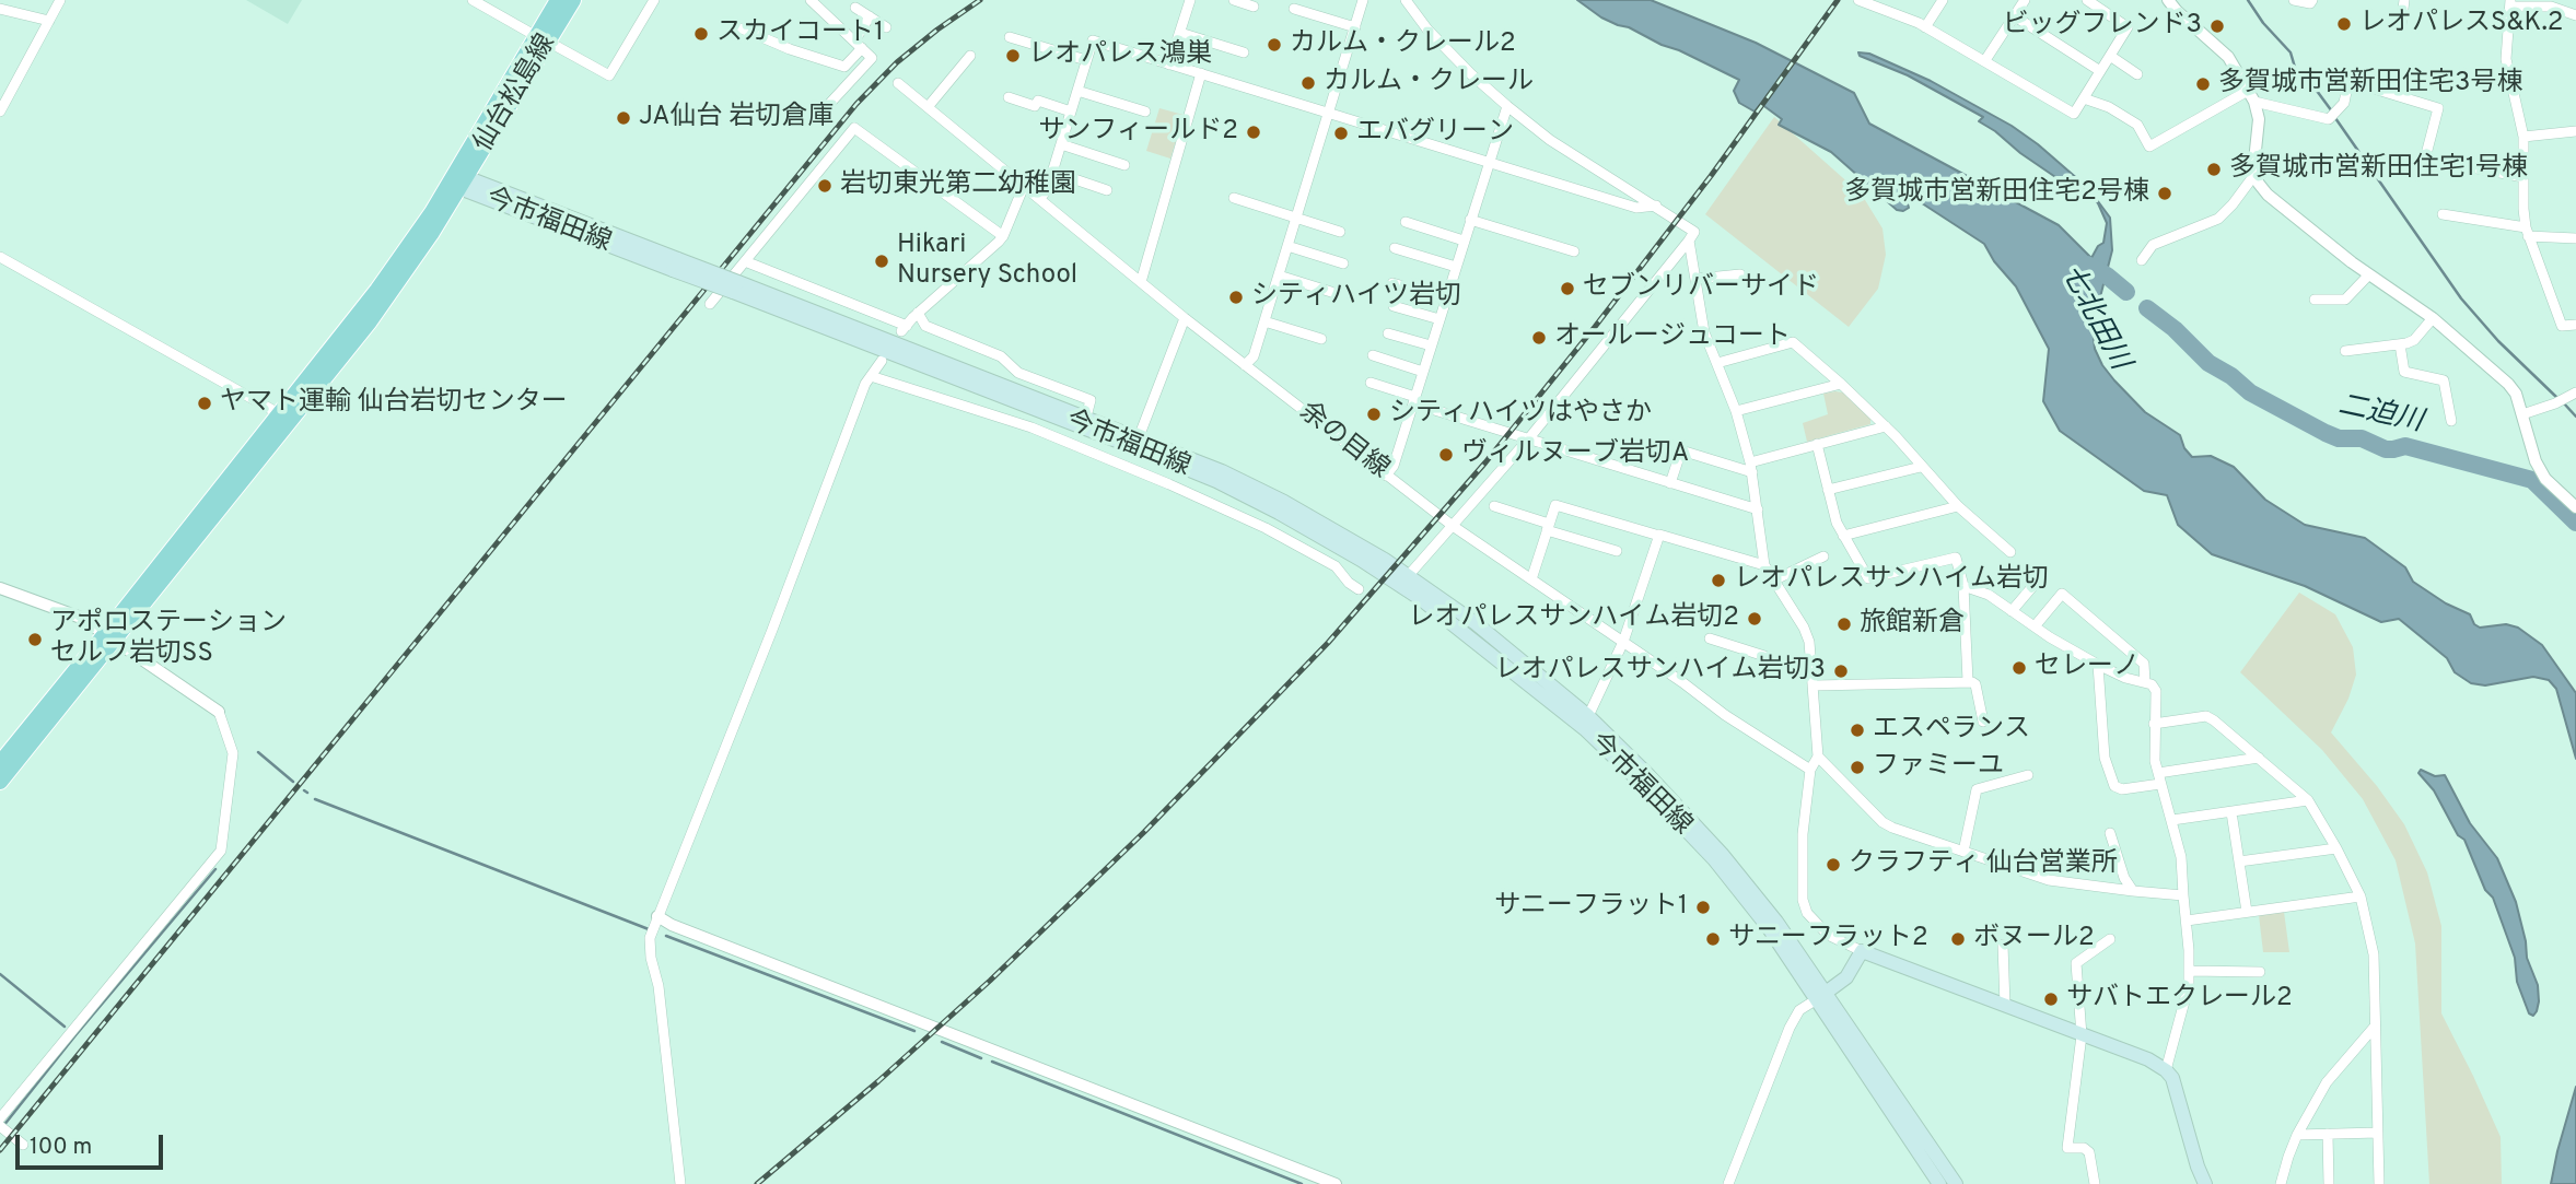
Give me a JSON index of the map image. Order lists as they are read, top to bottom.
{
  "streets": {
    "main road": ["仙台松島線", "今市福田線"],
    "street": ["余の目線"]
  },
  "crossings": [
    ["仙台松島線", "今市福田線"]
  ],
  "water": ["七北田川", "二迫川"],
  "places": [
    "レオパレスS&K.2",
    "ビッグフレンド3",
    "スカイコート1",
    "カルム・クレール2",
    "レオパレス鴻巣",
    "カルム・クレール",
    "多賀城市営新田住宅3号棟",
    "JA仙台 岩切倉庫",
    "サンフィールド2",
    "エバグリーン",
    "多賀城市営新田住宅1号棟",
    "岩切東光第二幼稚園",
    "多賀城市営新田住宅2号棟",
    "Hikari Nursery School",
    "セブンリバーサイド",
    "シティハイツ岩切",
    "オールージュコート",
    "ヤマト運輸 仙台岩切センター",
    "シティハイツはやさか",
    "ヴィルヌーブ岩切A",
    "レオパレスサンハイム岩切",
    "レオパレスサンハイム岩切2",
    "旅館新倉",
    "アポロステーション セルフ岩切SS",
    "セレーノ",
    "レオパレスサンハイム岩切3",
    "エスペランス",
    "ファミーユ",
    "クラフティ 仙台営業所",
    "サニーフラット1",
    "サニーフラット2",
    "ボヌール2",
    "サバトエクレール2"
  ],
  "scale_bar": "100 m"
}
